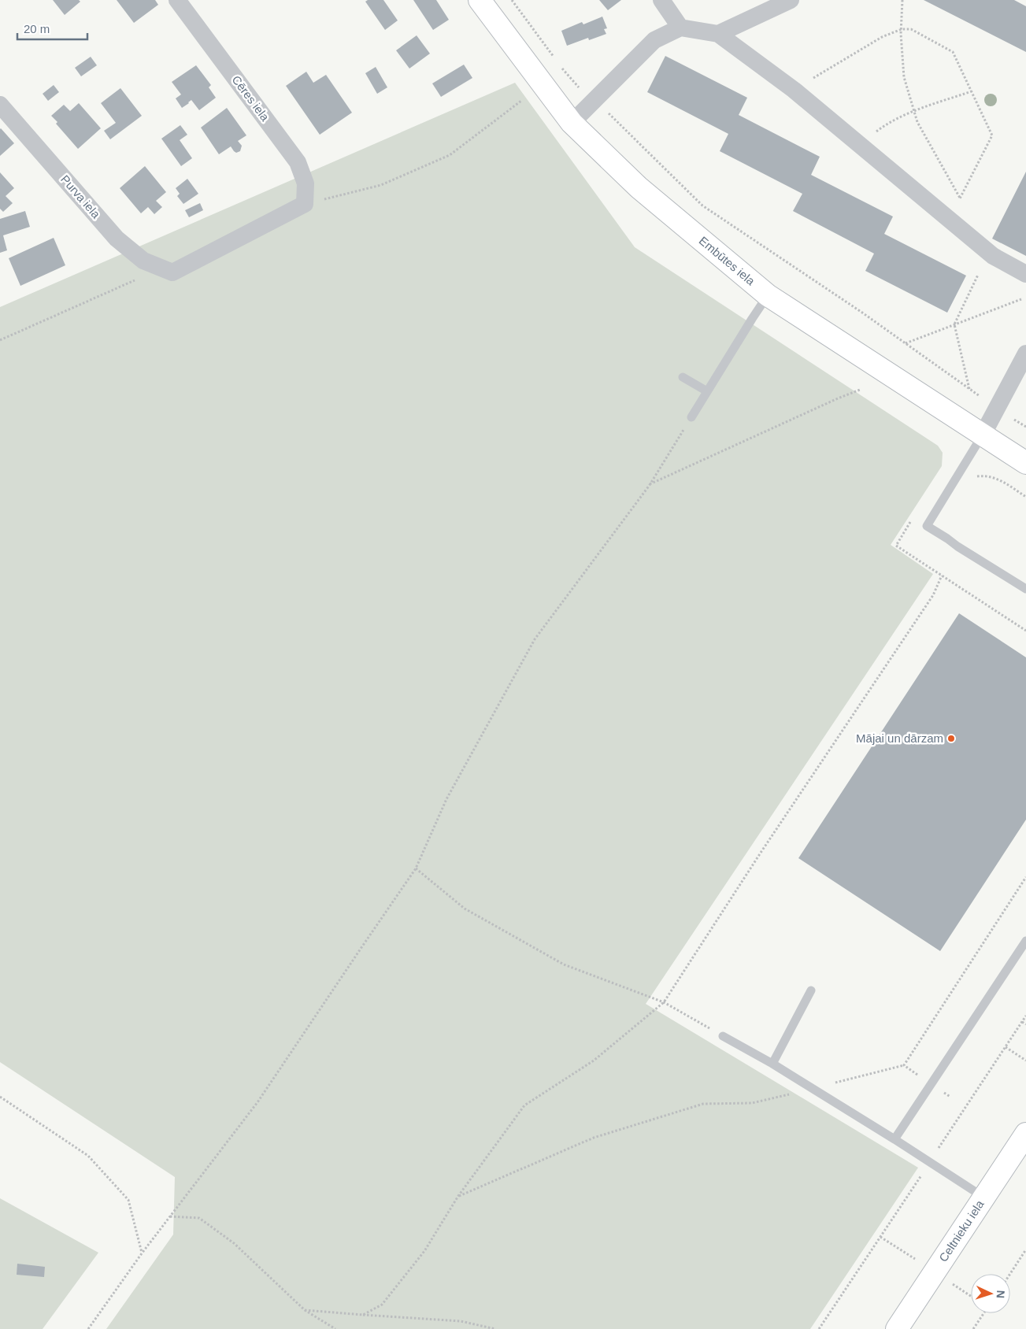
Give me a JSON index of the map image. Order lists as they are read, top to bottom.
{
  "streets": {
    "street": [
      "Cēres iela",
      "Purva iela",
      "Embūtes iela",
      "Celtnieku iela"
    ]
  },
  "crossings": [
    ["Cēres iela", "Purva iela"]
  ],
  "places": ["Mājai un dārzam"],
  "scale_bar": "20 m",
  "north": "right"
}
